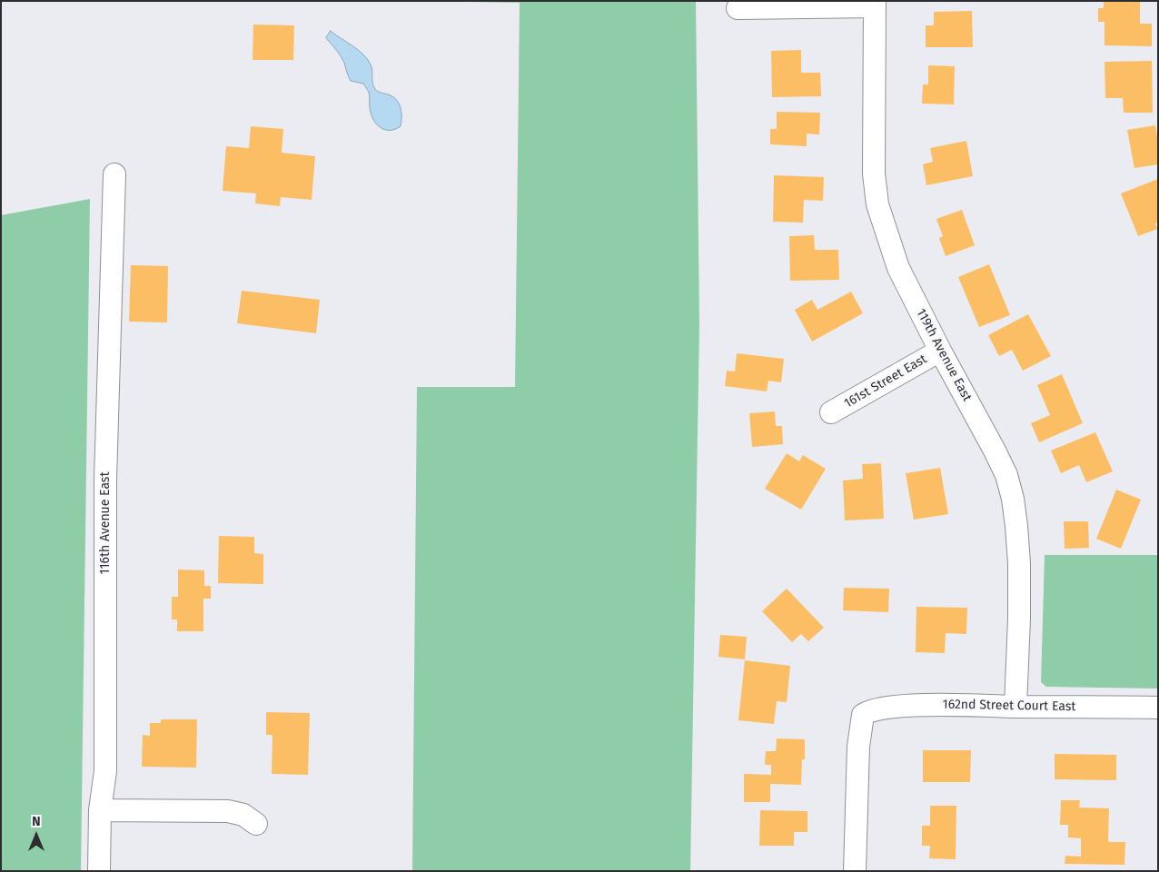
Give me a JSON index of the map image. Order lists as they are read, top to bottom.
{
  "streets": {
    "street": [
      "119th Avenue East",
      "161st Street East",
      "116th Avenue East",
      "162nd Street Court East"
    ]
  },
  "crossings": [
    ["119th Avenue East", "161st Street East"],
    ["119th Avenue East", "162nd Street Court East"]
  ],
  "north": "top"
}
